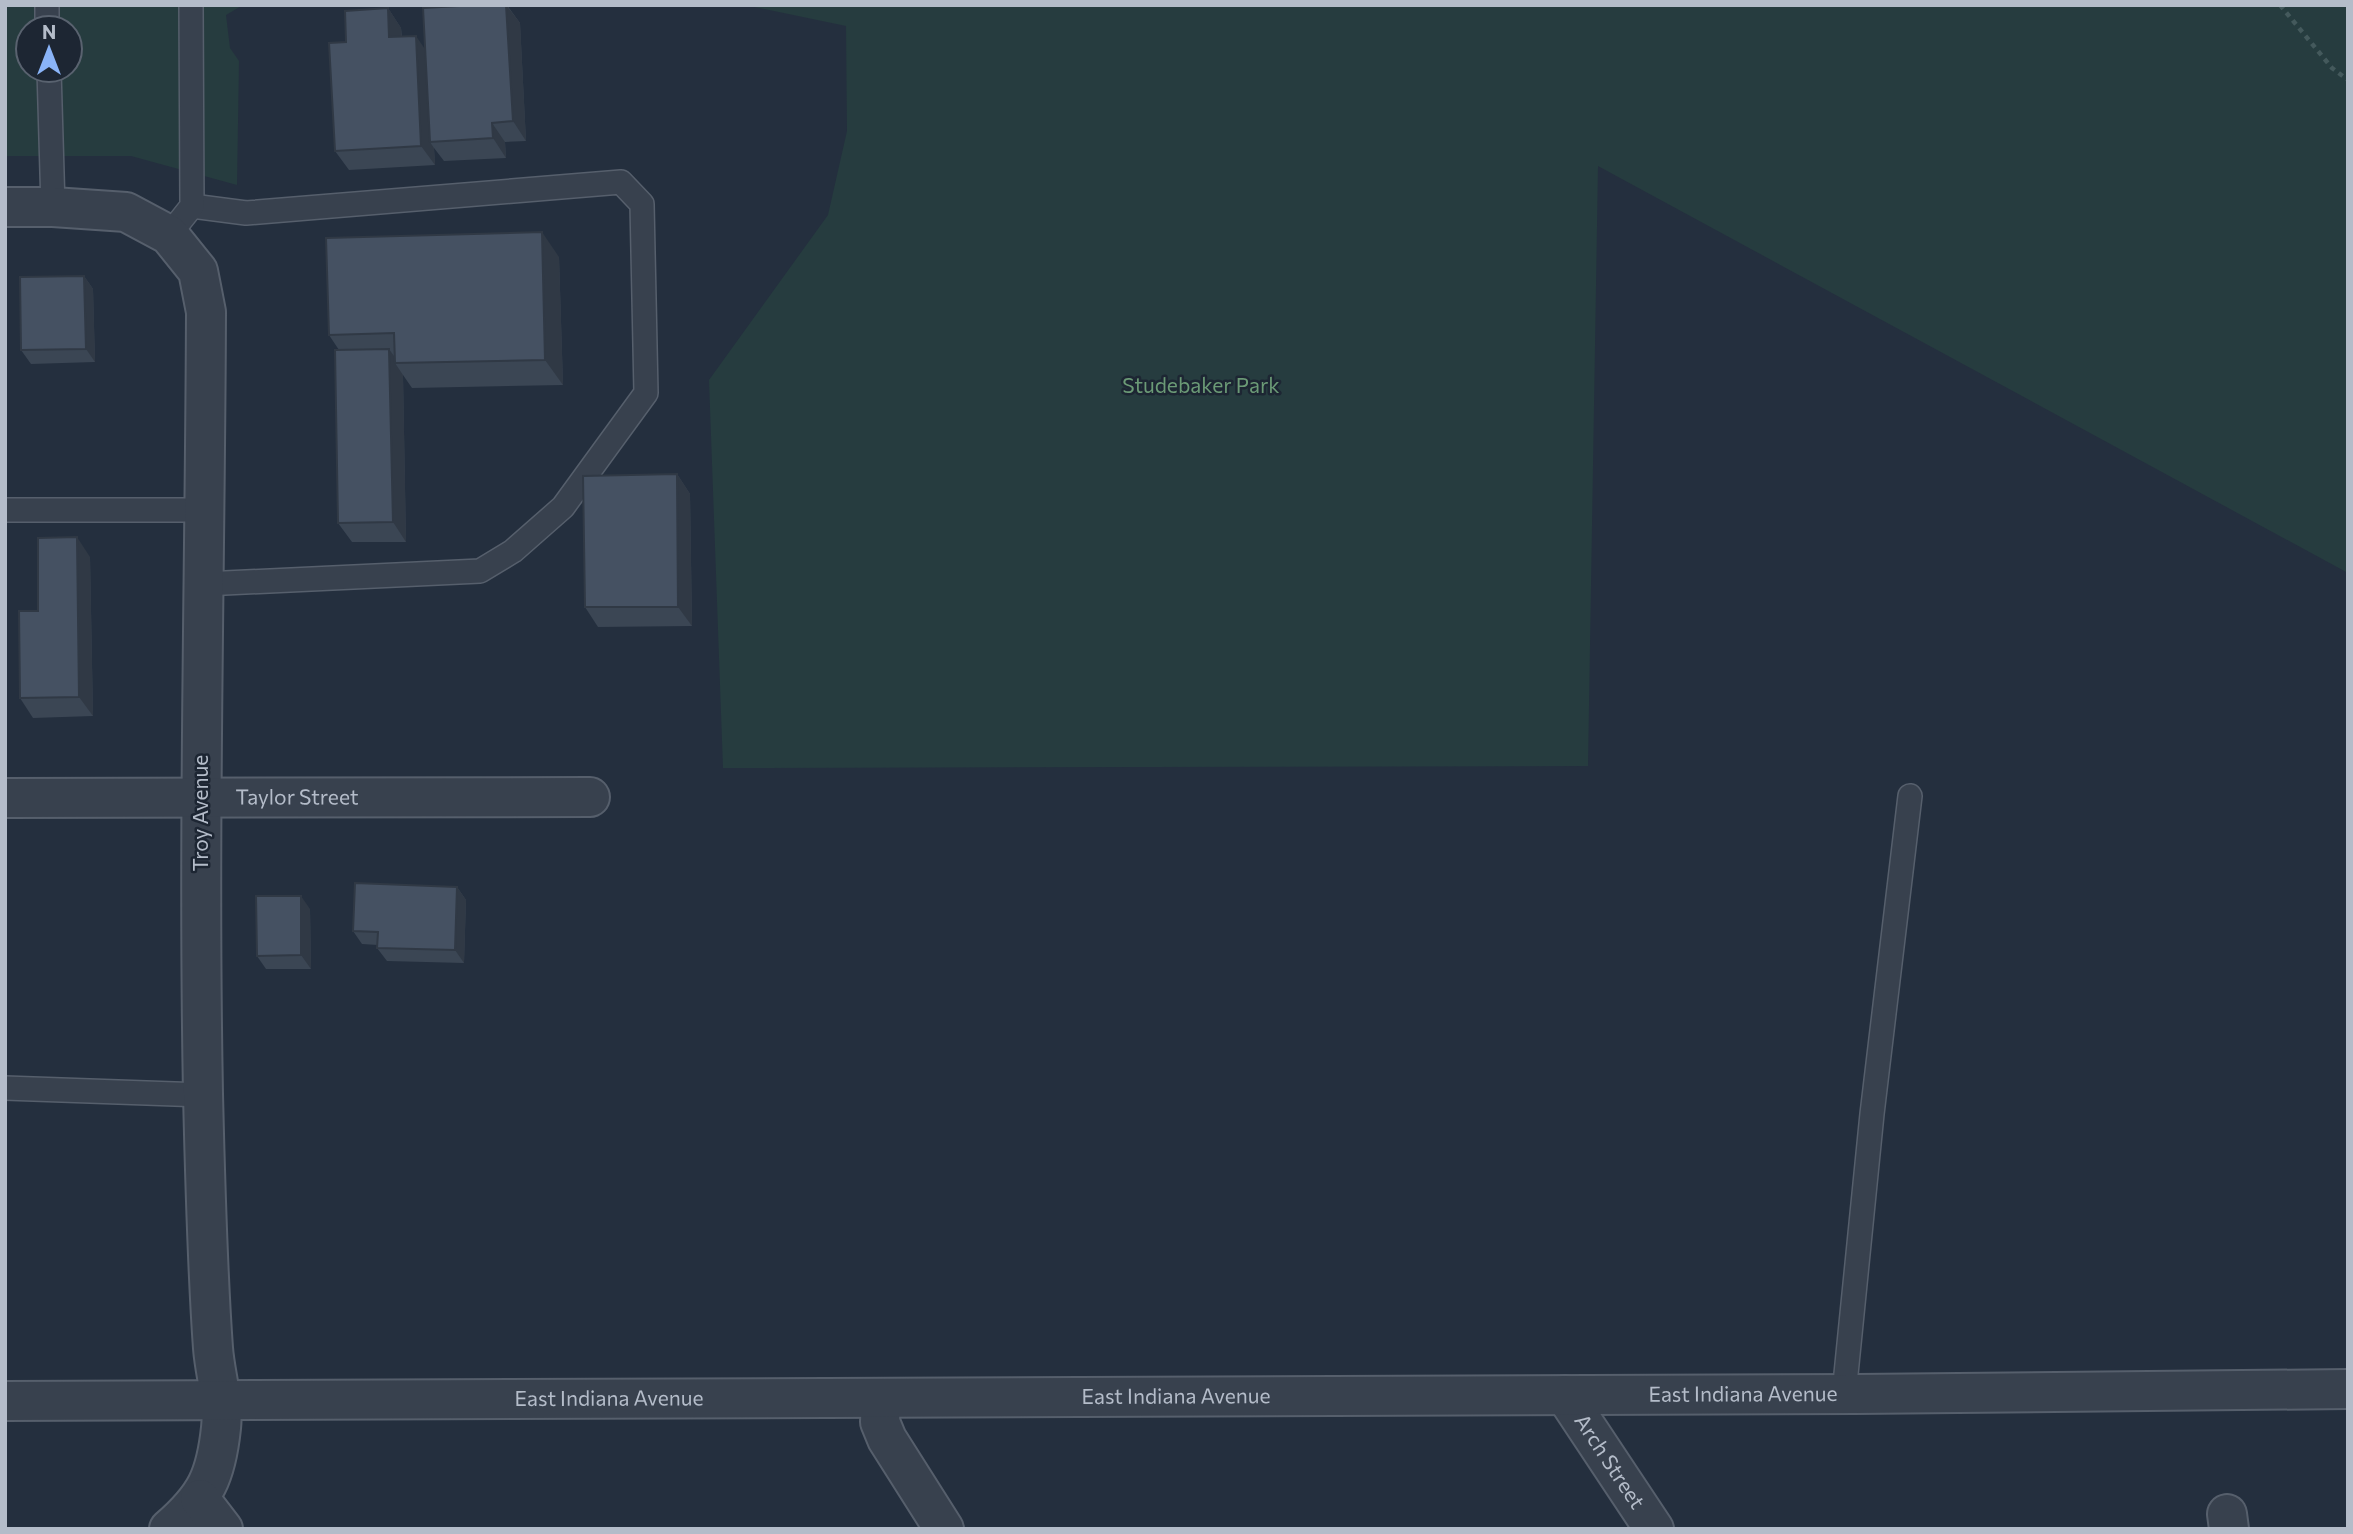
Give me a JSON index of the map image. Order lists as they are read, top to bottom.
{
  "streets": {
    "street": [
      "Taylor Street",
      "Troy Avenue",
      "East Indiana Avenue",
      "Arch Street"
    ]
  },
  "crossings": [
    ["Taylor Street", "Troy Avenue"],
    ["Troy Avenue", "East Indiana Avenue"],
    ["East Indiana Avenue", "Arch Street"]
  ],
  "parks": ["Studebaker Park"],
  "north": "top"
}
